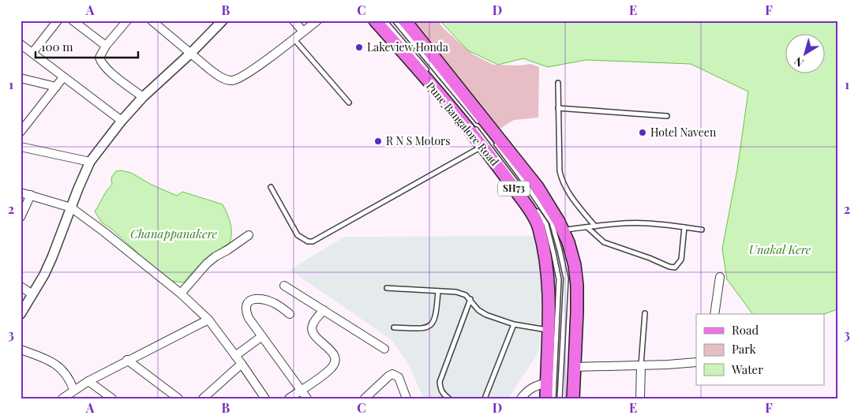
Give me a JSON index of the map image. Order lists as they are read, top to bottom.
{
  "streets": {
    "main road": ["Pune Bangalore Road", "SH73"]
  },
  "water": ["Chanappanakere", "Unakal Kere"],
  "places": ["Lakeview Honda", "Hotel Naveen", "R N S Motors"],
  "legend": ["Road", "Park", "Water"],
  "scale_bar": "100 m",
  "north": "bottom left",
  "grid": {
    "columns": [
      "A",
      "B",
      "C",
      "D",
      "E",
      "F"
    ],
    "rows": ["1", "2", "3"]
  }
}
